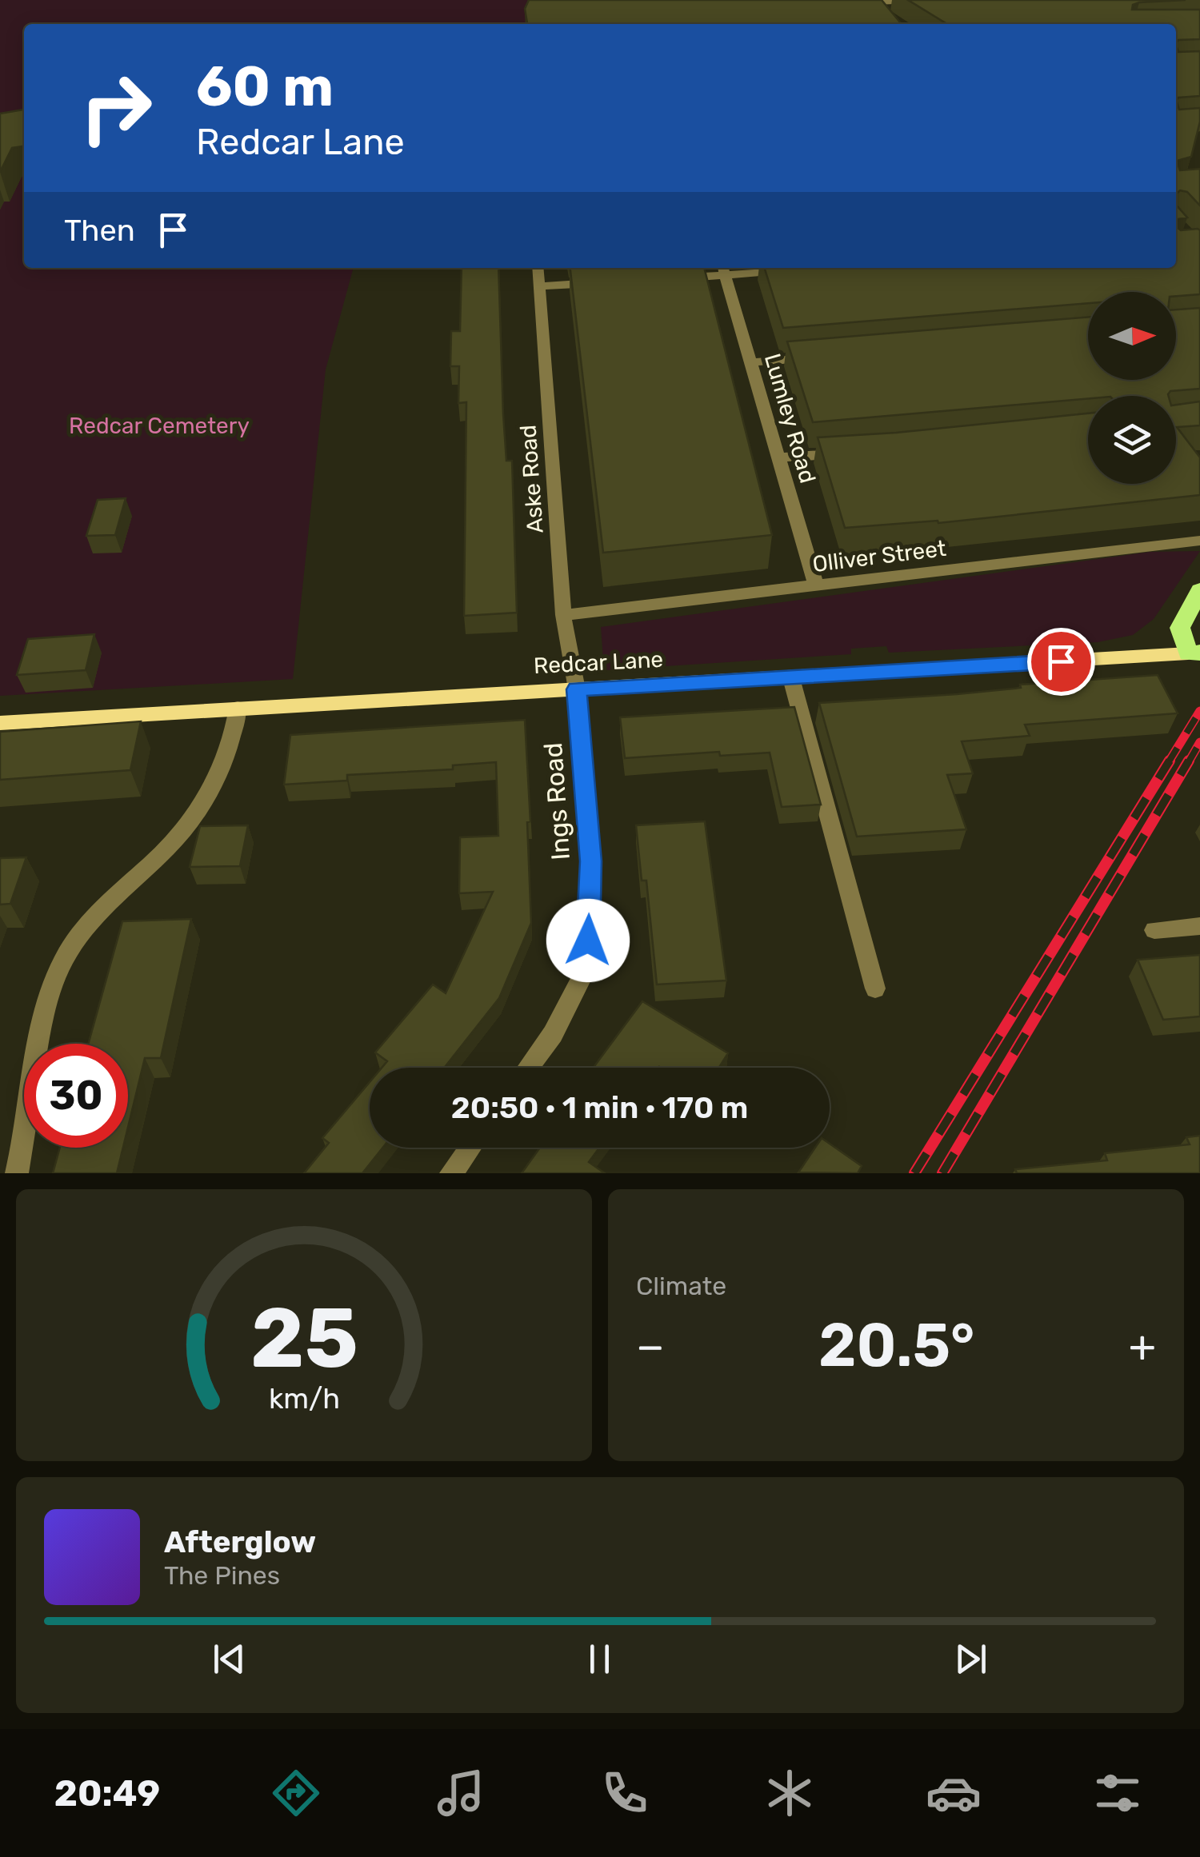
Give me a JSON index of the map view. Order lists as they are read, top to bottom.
{
  "streets": {
    "main road": ["Redcar Lane"],
    "street": [
      "Lumley Road",
      "Aske Road",
      "Olliver Street",
      "Ings Road"
    ]
  },
  "crossings": [
    ["Lumley Road", "Olliver Street"],
    ["Aske Road", "Olliver Street"],
    ["Aske Road", "Redcar Lane"],
    ["Aske Road", "Ings Road"],
    ["Redcar Lane", "Ings Road"]
  ],
  "parks": ["Redcar Cemetery"],
  "north": "right",
  "page": {
    "turn": ["60 m", "Redcar Lane"],
    "then": "Then",
    "limit": "30",
    "trip": "20:50 · 1 min · 170 m",
    "tile": "Climate",
    "heat": ["−", "20.5°", "+"],
    "song": ["Afterglow", "The Pines"],
    "tabs": "20:49",
    "gauge": ["25", "km/h"]
  }
}
